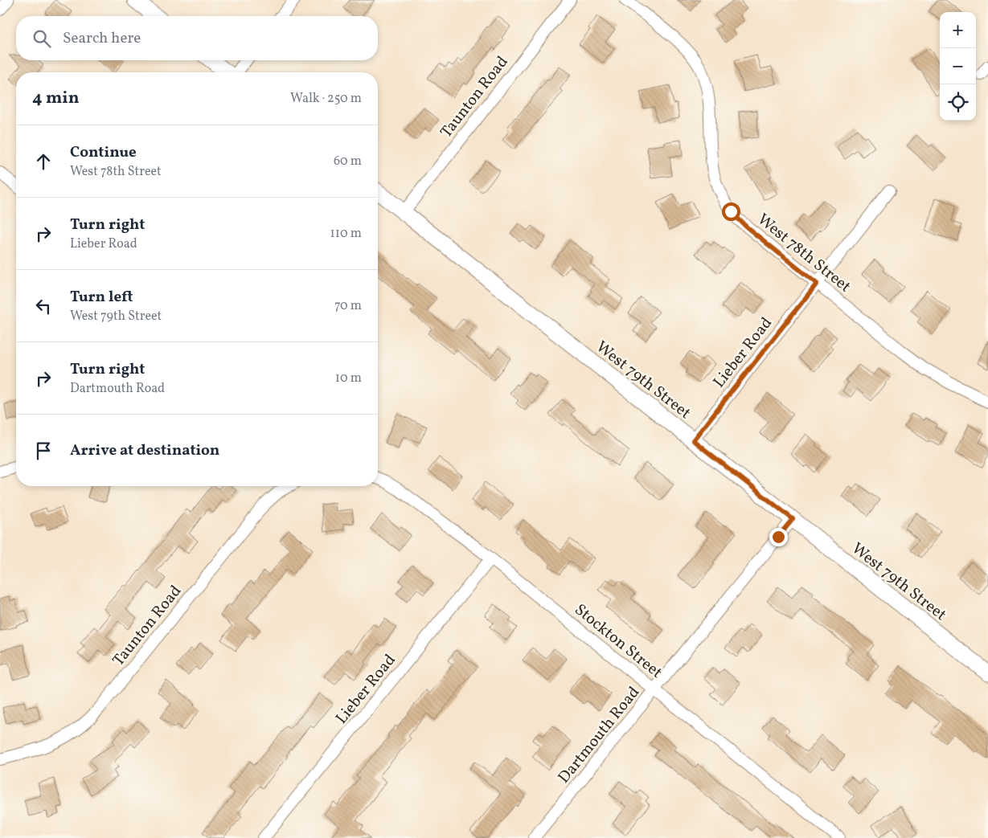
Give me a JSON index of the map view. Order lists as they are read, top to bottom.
{
  "streets": {
    "main road": ["West 79th Street"],
    "street": [
      "Taunton Road",
      "West 78th Street",
      "Lieber Road",
      "Stockton Street",
      "Dartmouth Road"
    ]
  },
  "crossings": [
    ["Taunton Road", "West 79th Street"],
    ["West 78th Street", "Lieber Road"],
    ["Lieber Road", "West 79th Street"],
    ["Lieber Road", "Stockton Street"],
    ["West 79th Street", "Dartmouth Road"],
    ["Stockton Street", "Dartmouth Road"]
  ],
  "page": {
    "map_buttons": ["+", "−"],
    "search": "Search here",
    "heading": ["4 min", "Walk · 250 m"],
    "list": [
      ["Continue", "West 78th Street", "60 m"],
      ["Turn right", "Lieber Road", "110 m"],
      ["Turn left", "West 79th Street", "70 m"],
      ["Turn right", "Dartmouth Road", "10 m"],
      "Arrive at destination"
    ]
  }
}
